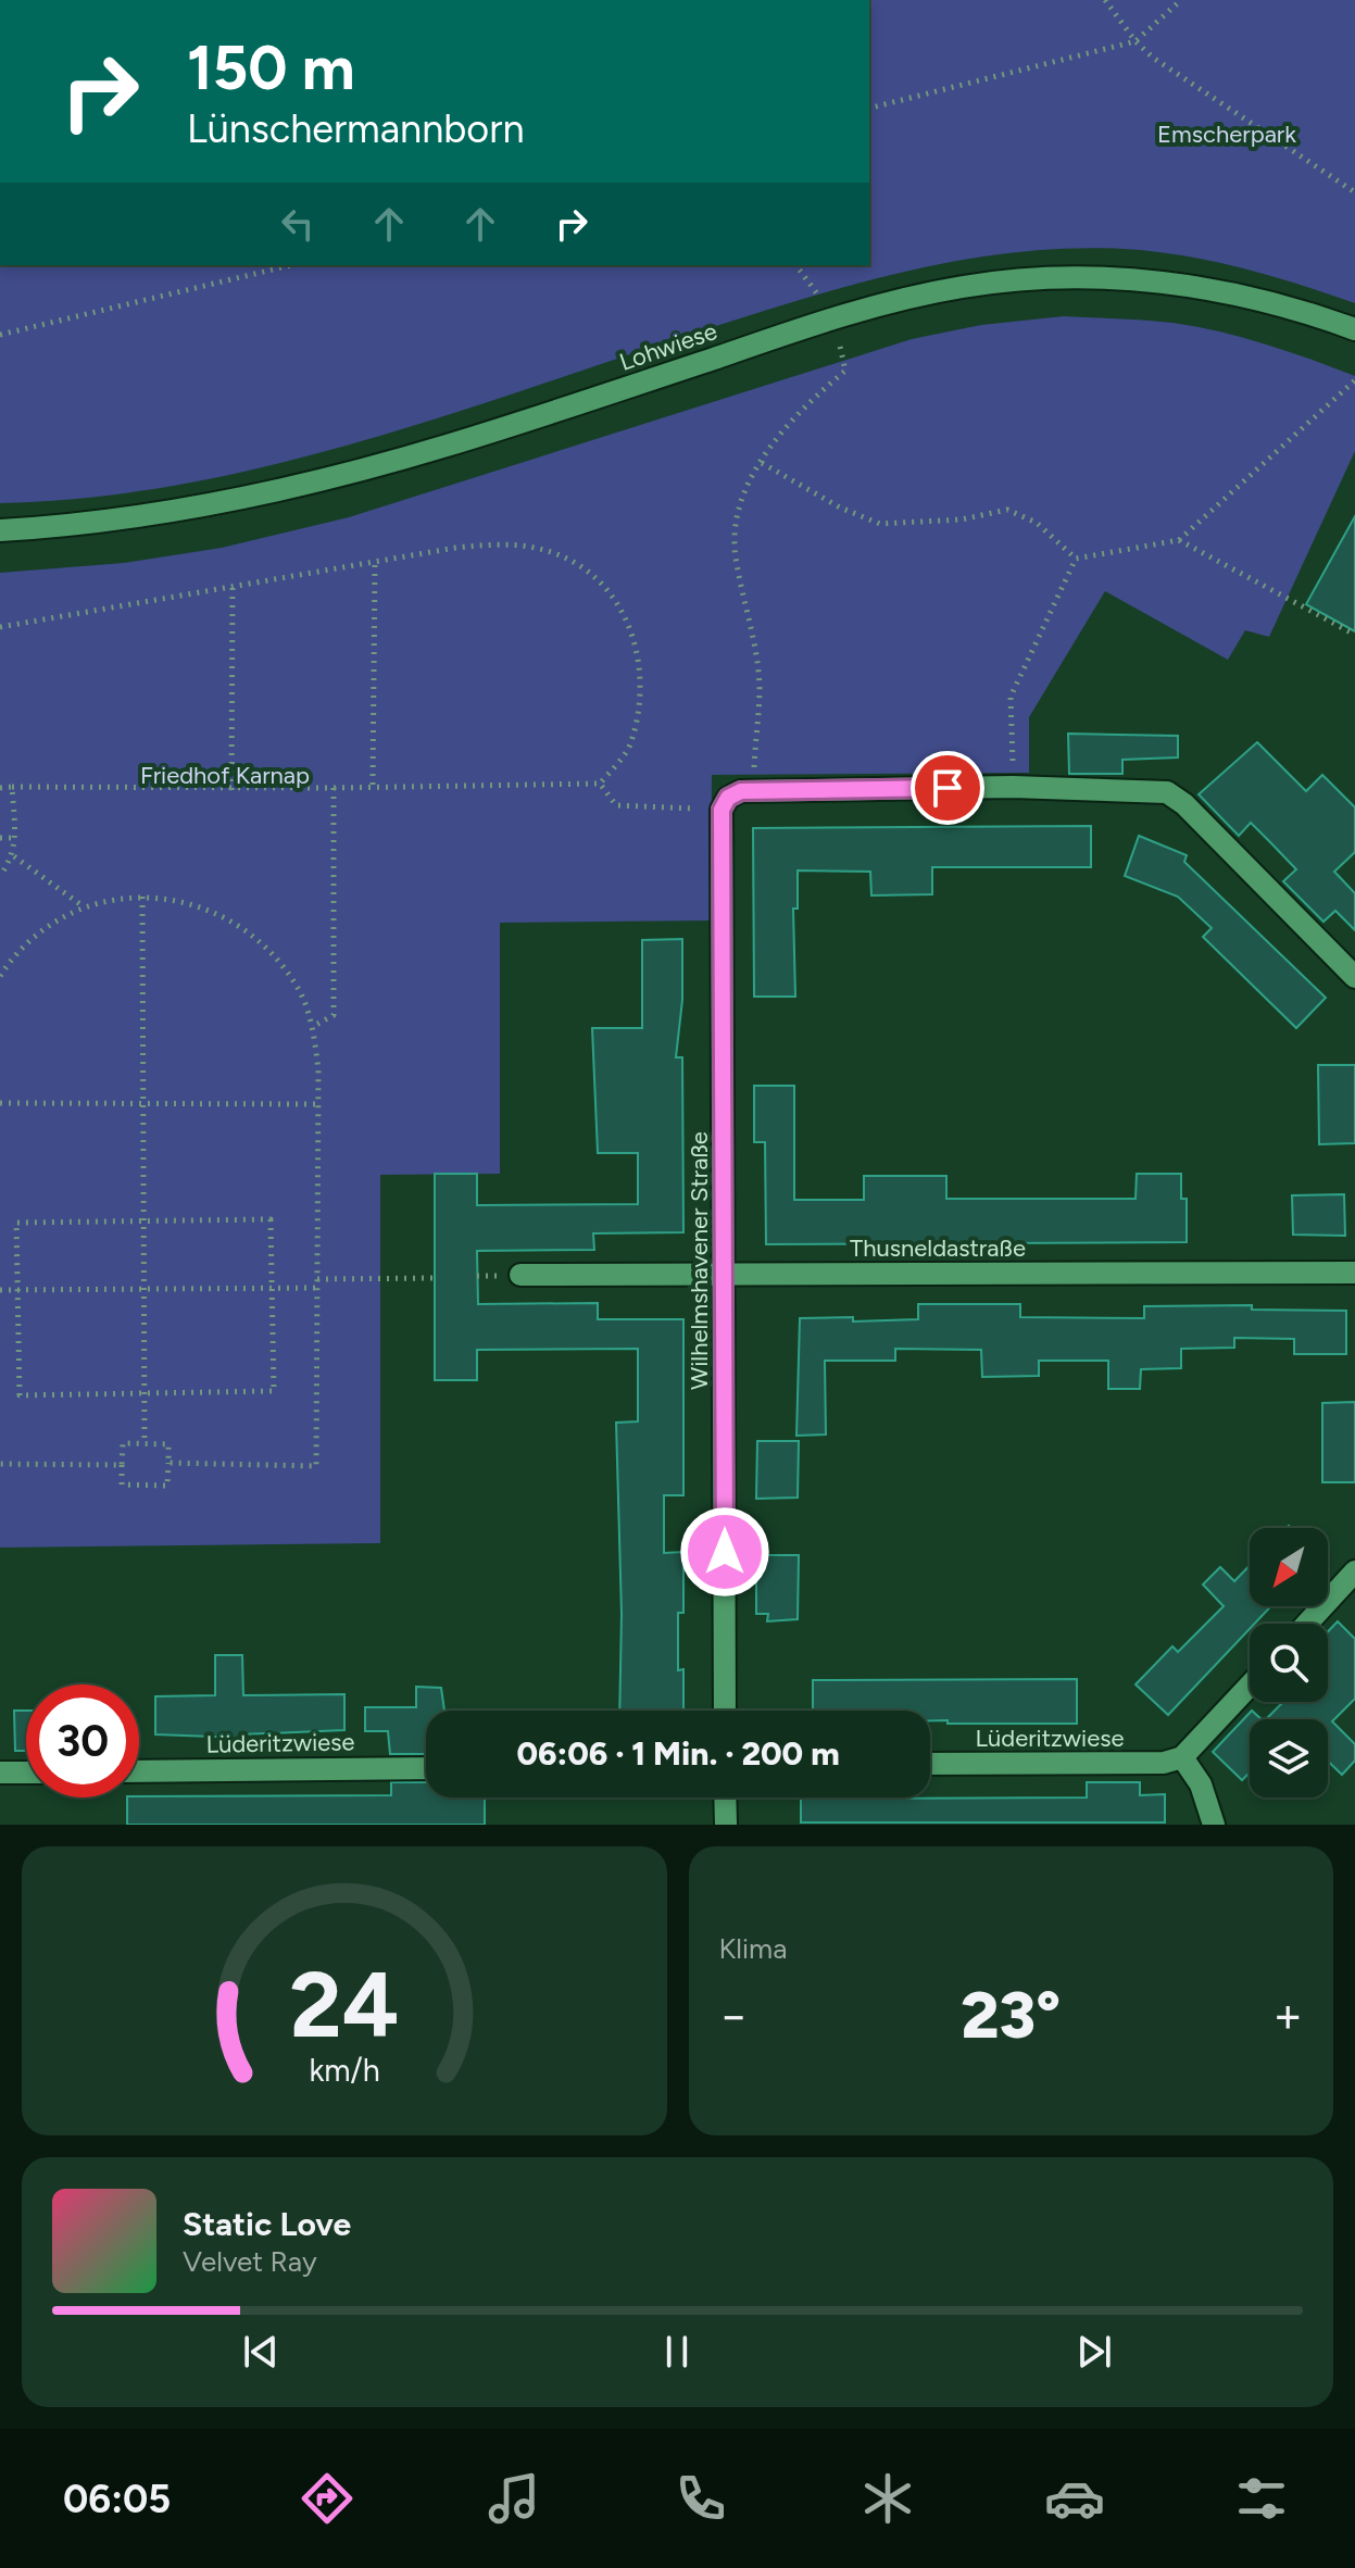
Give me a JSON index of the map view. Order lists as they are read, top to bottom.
{
  "streets": {
    "street": [
      "Lohwiese",
      "Thusneldastraße",
      "Wilhelmshavener Straße",
      "Lüderitzwiese"
    ]
  },
  "crossings": [
    ["Thusneldastraße", "Wilhelmshavener Straße"]
  ],
  "parks": ["Emscherpark", "Friedhof Karnap"],
  "north": "bottom left",
  "page": {
    "turn": ["150 m", "Lünschermannborn"],
    "limit": "30",
    "trip": "06:06 · 1 Min. · 200 m",
    "tile": "Klima",
    "heat": ["−", "23°", "+"],
    "song": ["Static Love", "Velvet Ray"],
    "tabs": "06:05",
    "gauge": ["24", "km/h"]
  }
}
